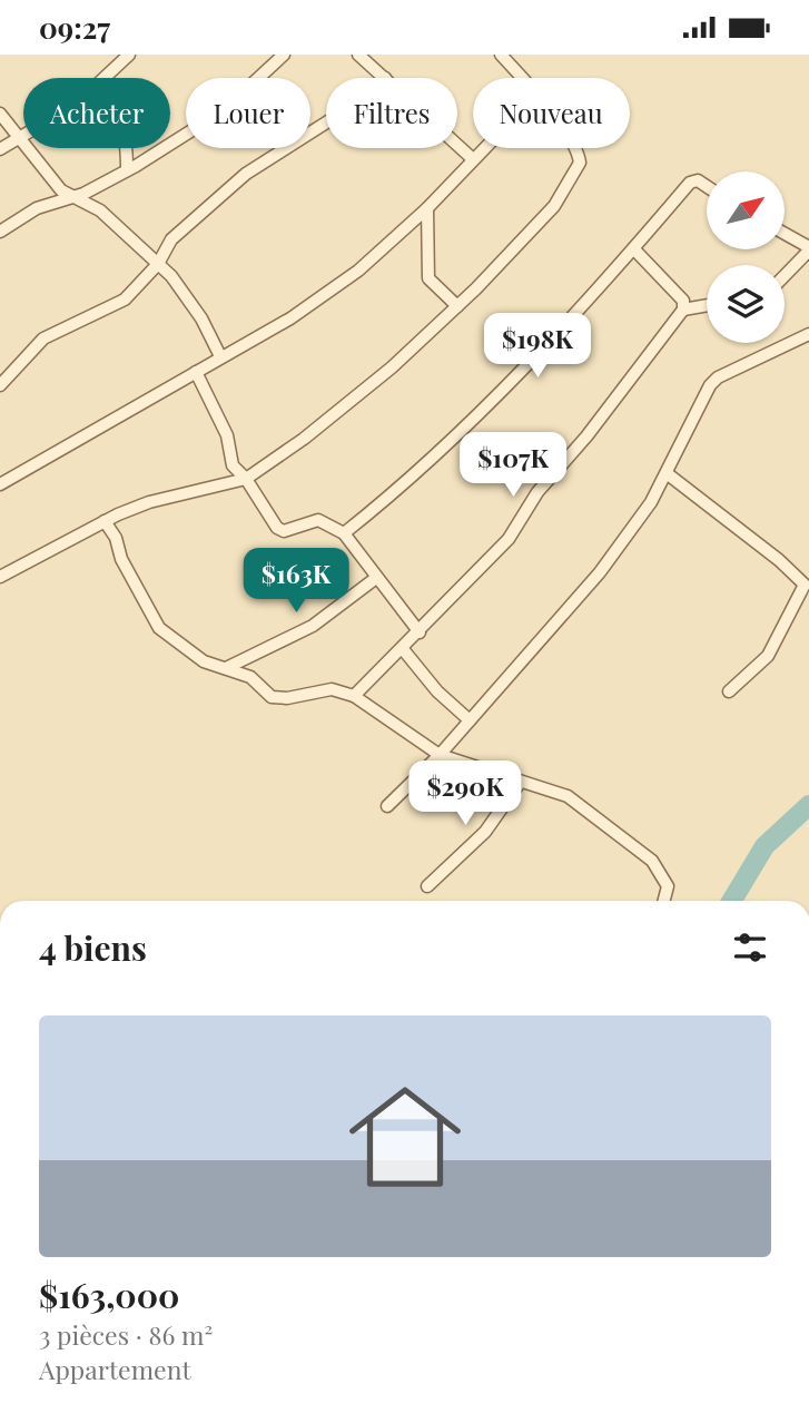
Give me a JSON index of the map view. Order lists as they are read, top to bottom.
{
  "north": "top right",
  "page": {
    "status": "09:27",
    "chip": [
      "Acheter",
      "Louer",
      "Filtres",
      "Nouveau"
    ],
    "price": [
      "$198K",
      "$107K",
      "$163K",
      "$290K"
    ],
    "heading": "4 biens",
    "list": [
      {
        "name": "$163,000",
        "note": "3 pièces · 86 m² · Appartement"
      }
    ]
  }
}
